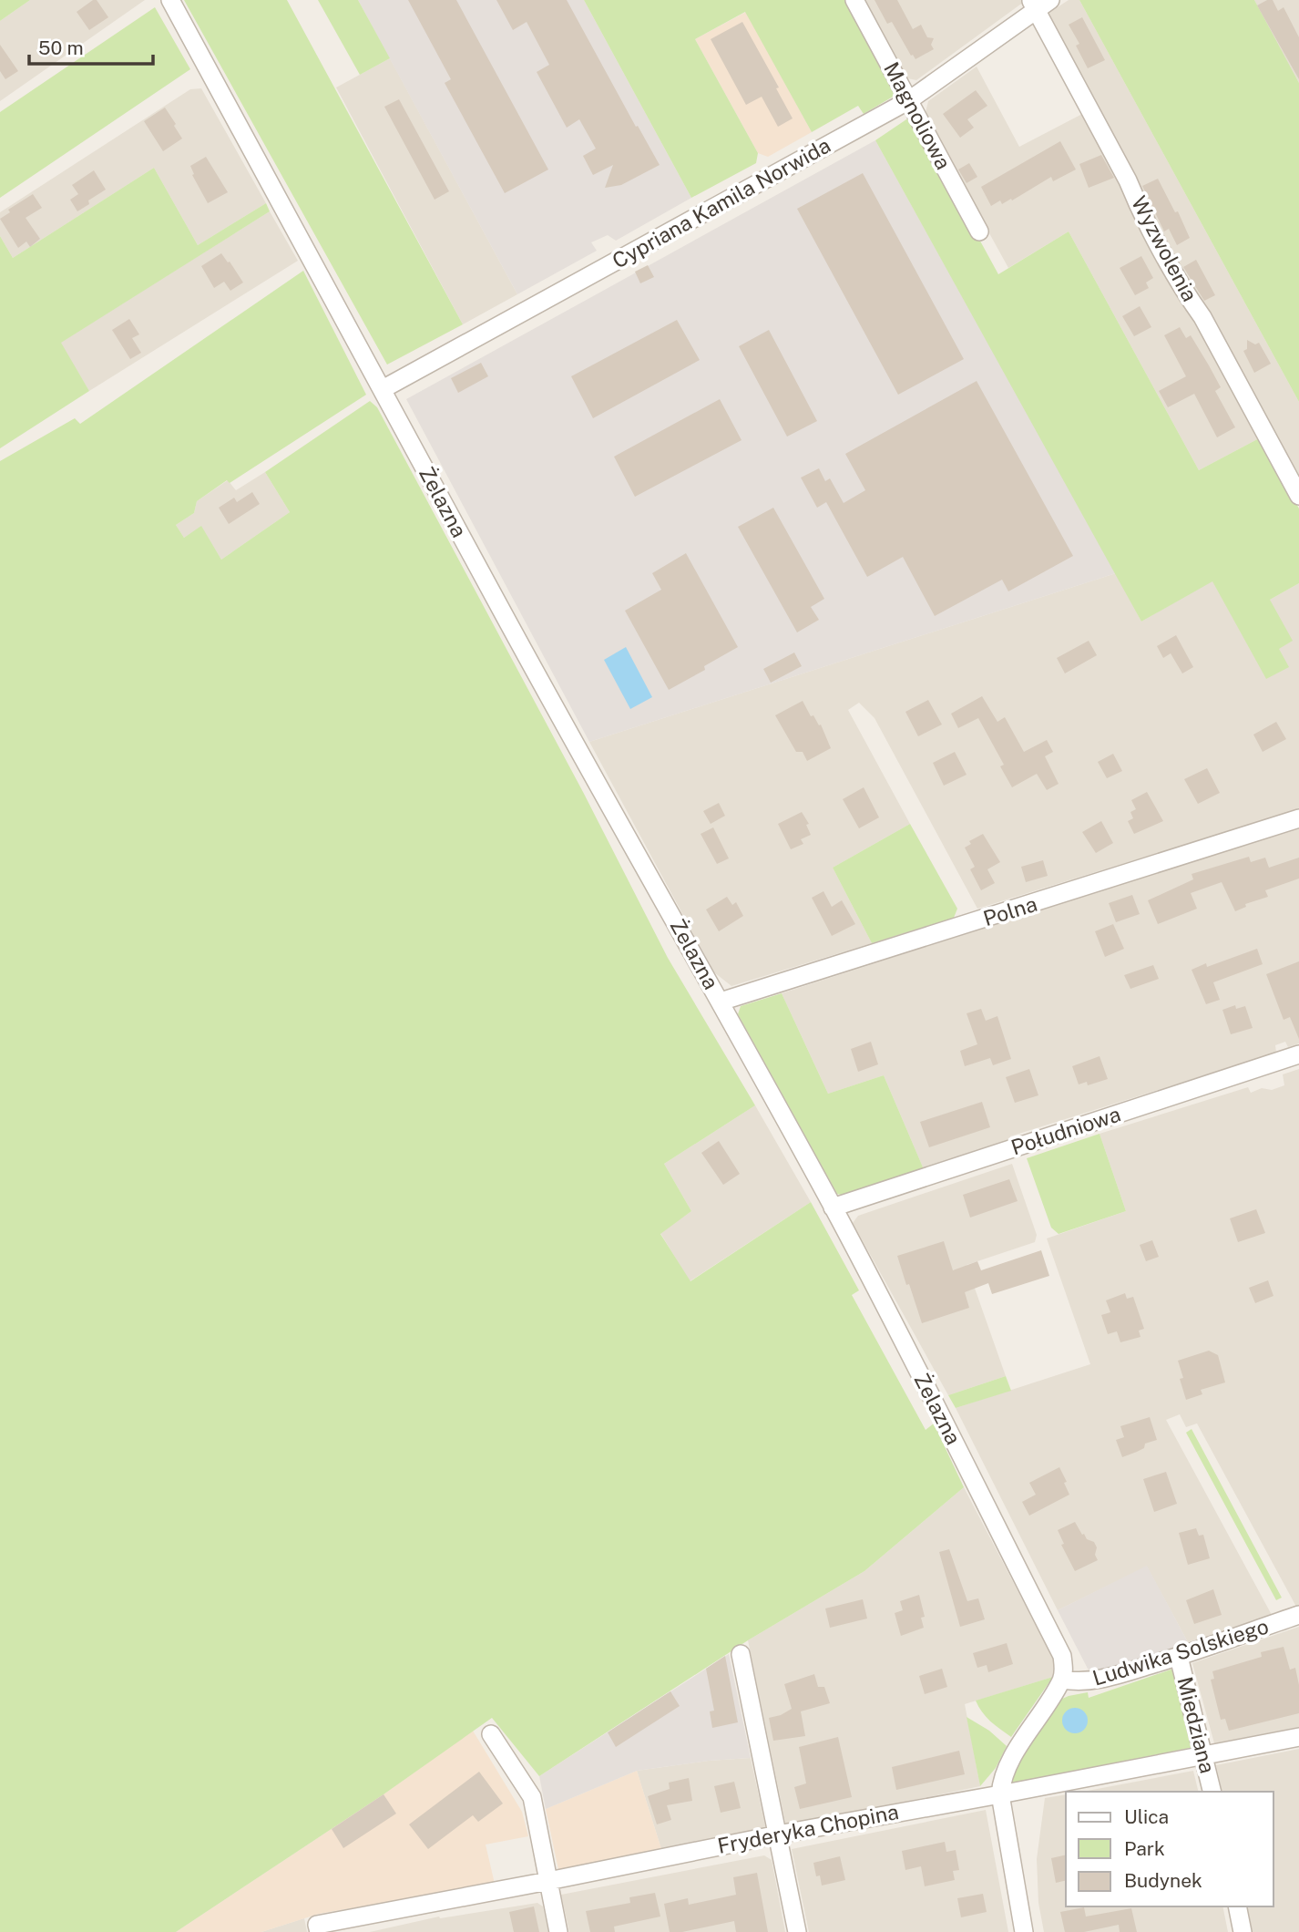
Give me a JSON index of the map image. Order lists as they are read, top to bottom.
{
  "streets": {
    "street": [
      "Magnoliowa",
      "Cypriana Kamila Norwida",
      "Wyzwolenia",
      "Żelazna",
      "Polna",
      "Południowa",
      "Ludwika Solskiego",
      "Miedziana",
      "Fryderyka Chopina"
    ]
  },
  "crossings": [
    ["Magnoliowa", "Cypriana Kamila Norwida"],
    ["Cypriana Kamila Norwida", "Wyzwolenia"],
    ["Cypriana Kamila Norwida", "Żelazna"],
    ["Żelazna", "Polna"],
    ["Żelazna", "Południowa"],
    ["Żelazna", "Ludwika Solskiego"],
    ["Ludwika Solskiego", "Miedziana"],
    ["Miedziana", "Fryderyka Chopina"]
  ],
  "legend": ["Ulica", "Park", "Budynek"],
  "scale_bar": "50 m"
}
